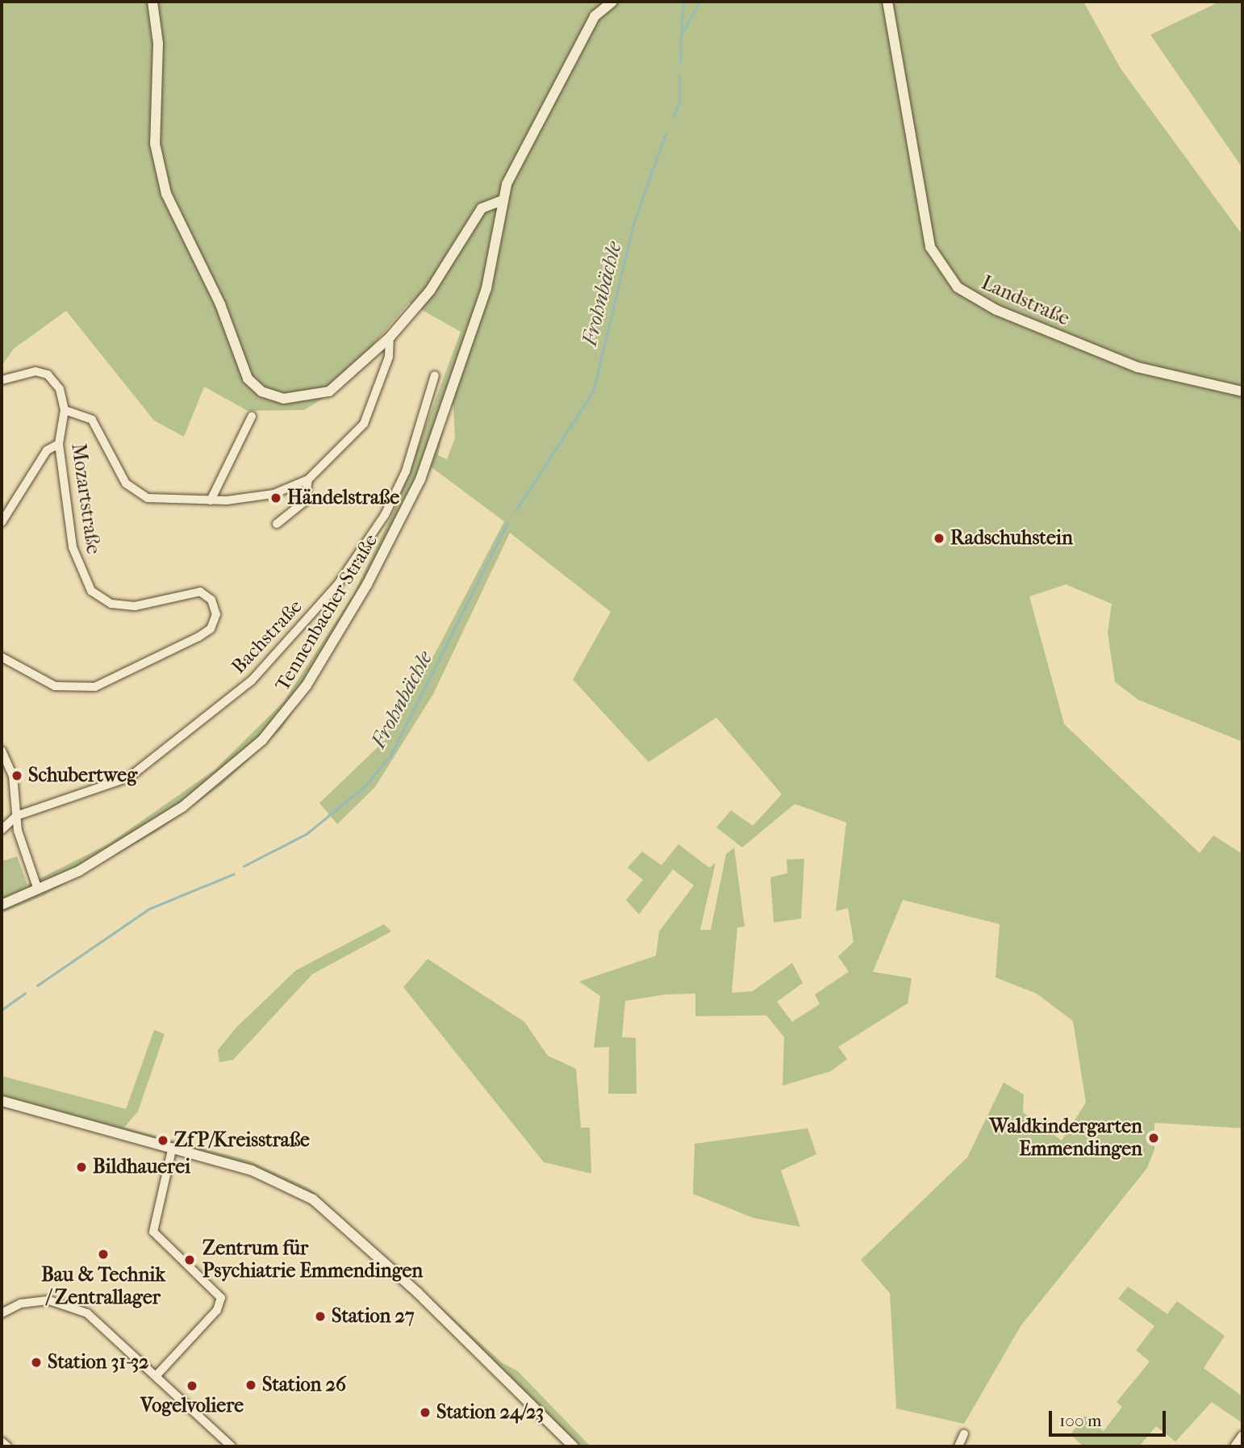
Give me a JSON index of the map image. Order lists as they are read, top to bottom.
{
  "streets": {
    "street": [
      "Landstraße",
      "Mozartstraße",
      "Tennenbacher Straße",
      "Bachstraße"
    ]
  },
  "water": ["Frohnbächle"],
  "places": [
    "Händelstraße",
    "Radschuhstein",
    "Schubertweg",
    "Waldkindergarten Emmendingen",
    "ZfP/Kreisstraße",
    "Bildhauerei",
    "Bau & Technik / Zentrallager",
    "Zentrum für Psychiatrie Emmendingen",
    "Station 27",
    "Station 31-32",
    "Station 26",
    "Vogelvoliere",
    "Station 24/23"
  ],
  "scale_bar": "100 m"
}
